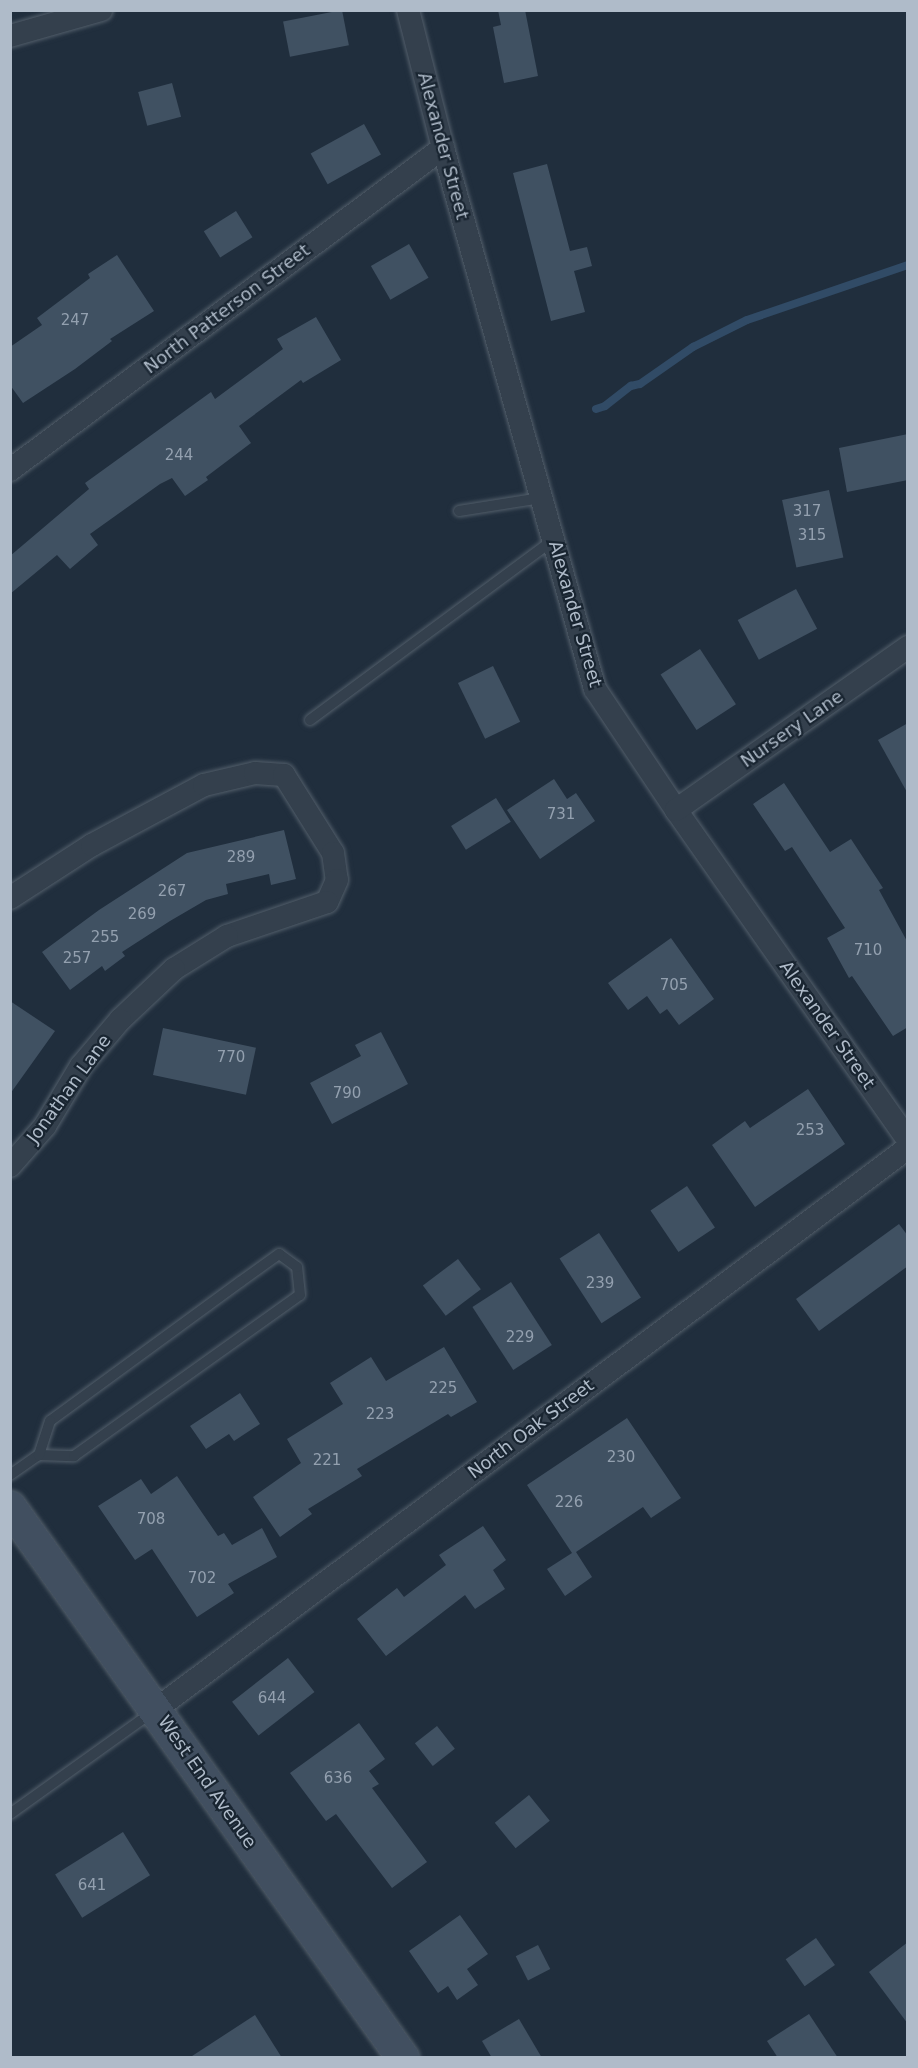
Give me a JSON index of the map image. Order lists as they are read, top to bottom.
{
  "streets": {
    "main road": ["West End Avenue"],
    "street": [
      "Alexander Street",
      "North Patterson Street",
      "Nursery Lane",
      "Jonathan Lane",
      "North Oak Street"
    ]
  },
  "crossings": [
    ["Alexander Street", "North Patterson Street"],
    ["Alexander Street", "Nursery Lane"],
    ["North Oak Street", "West End Avenue"]
  ],
  "house_numbers": [
    "247",
    "244",
    "317",
    "315",
    "731",
    "289",
    "267",
    "269",
    "255",
    "710",
    "257",
    "705",
    "770",
    "790",
    "253",
    "239",
    "229",
    "225",
    "223",
    "230",
    "221",
    "226",
    "708",
    "702",
    "644",
    "636",
    "641"
  ]
}
